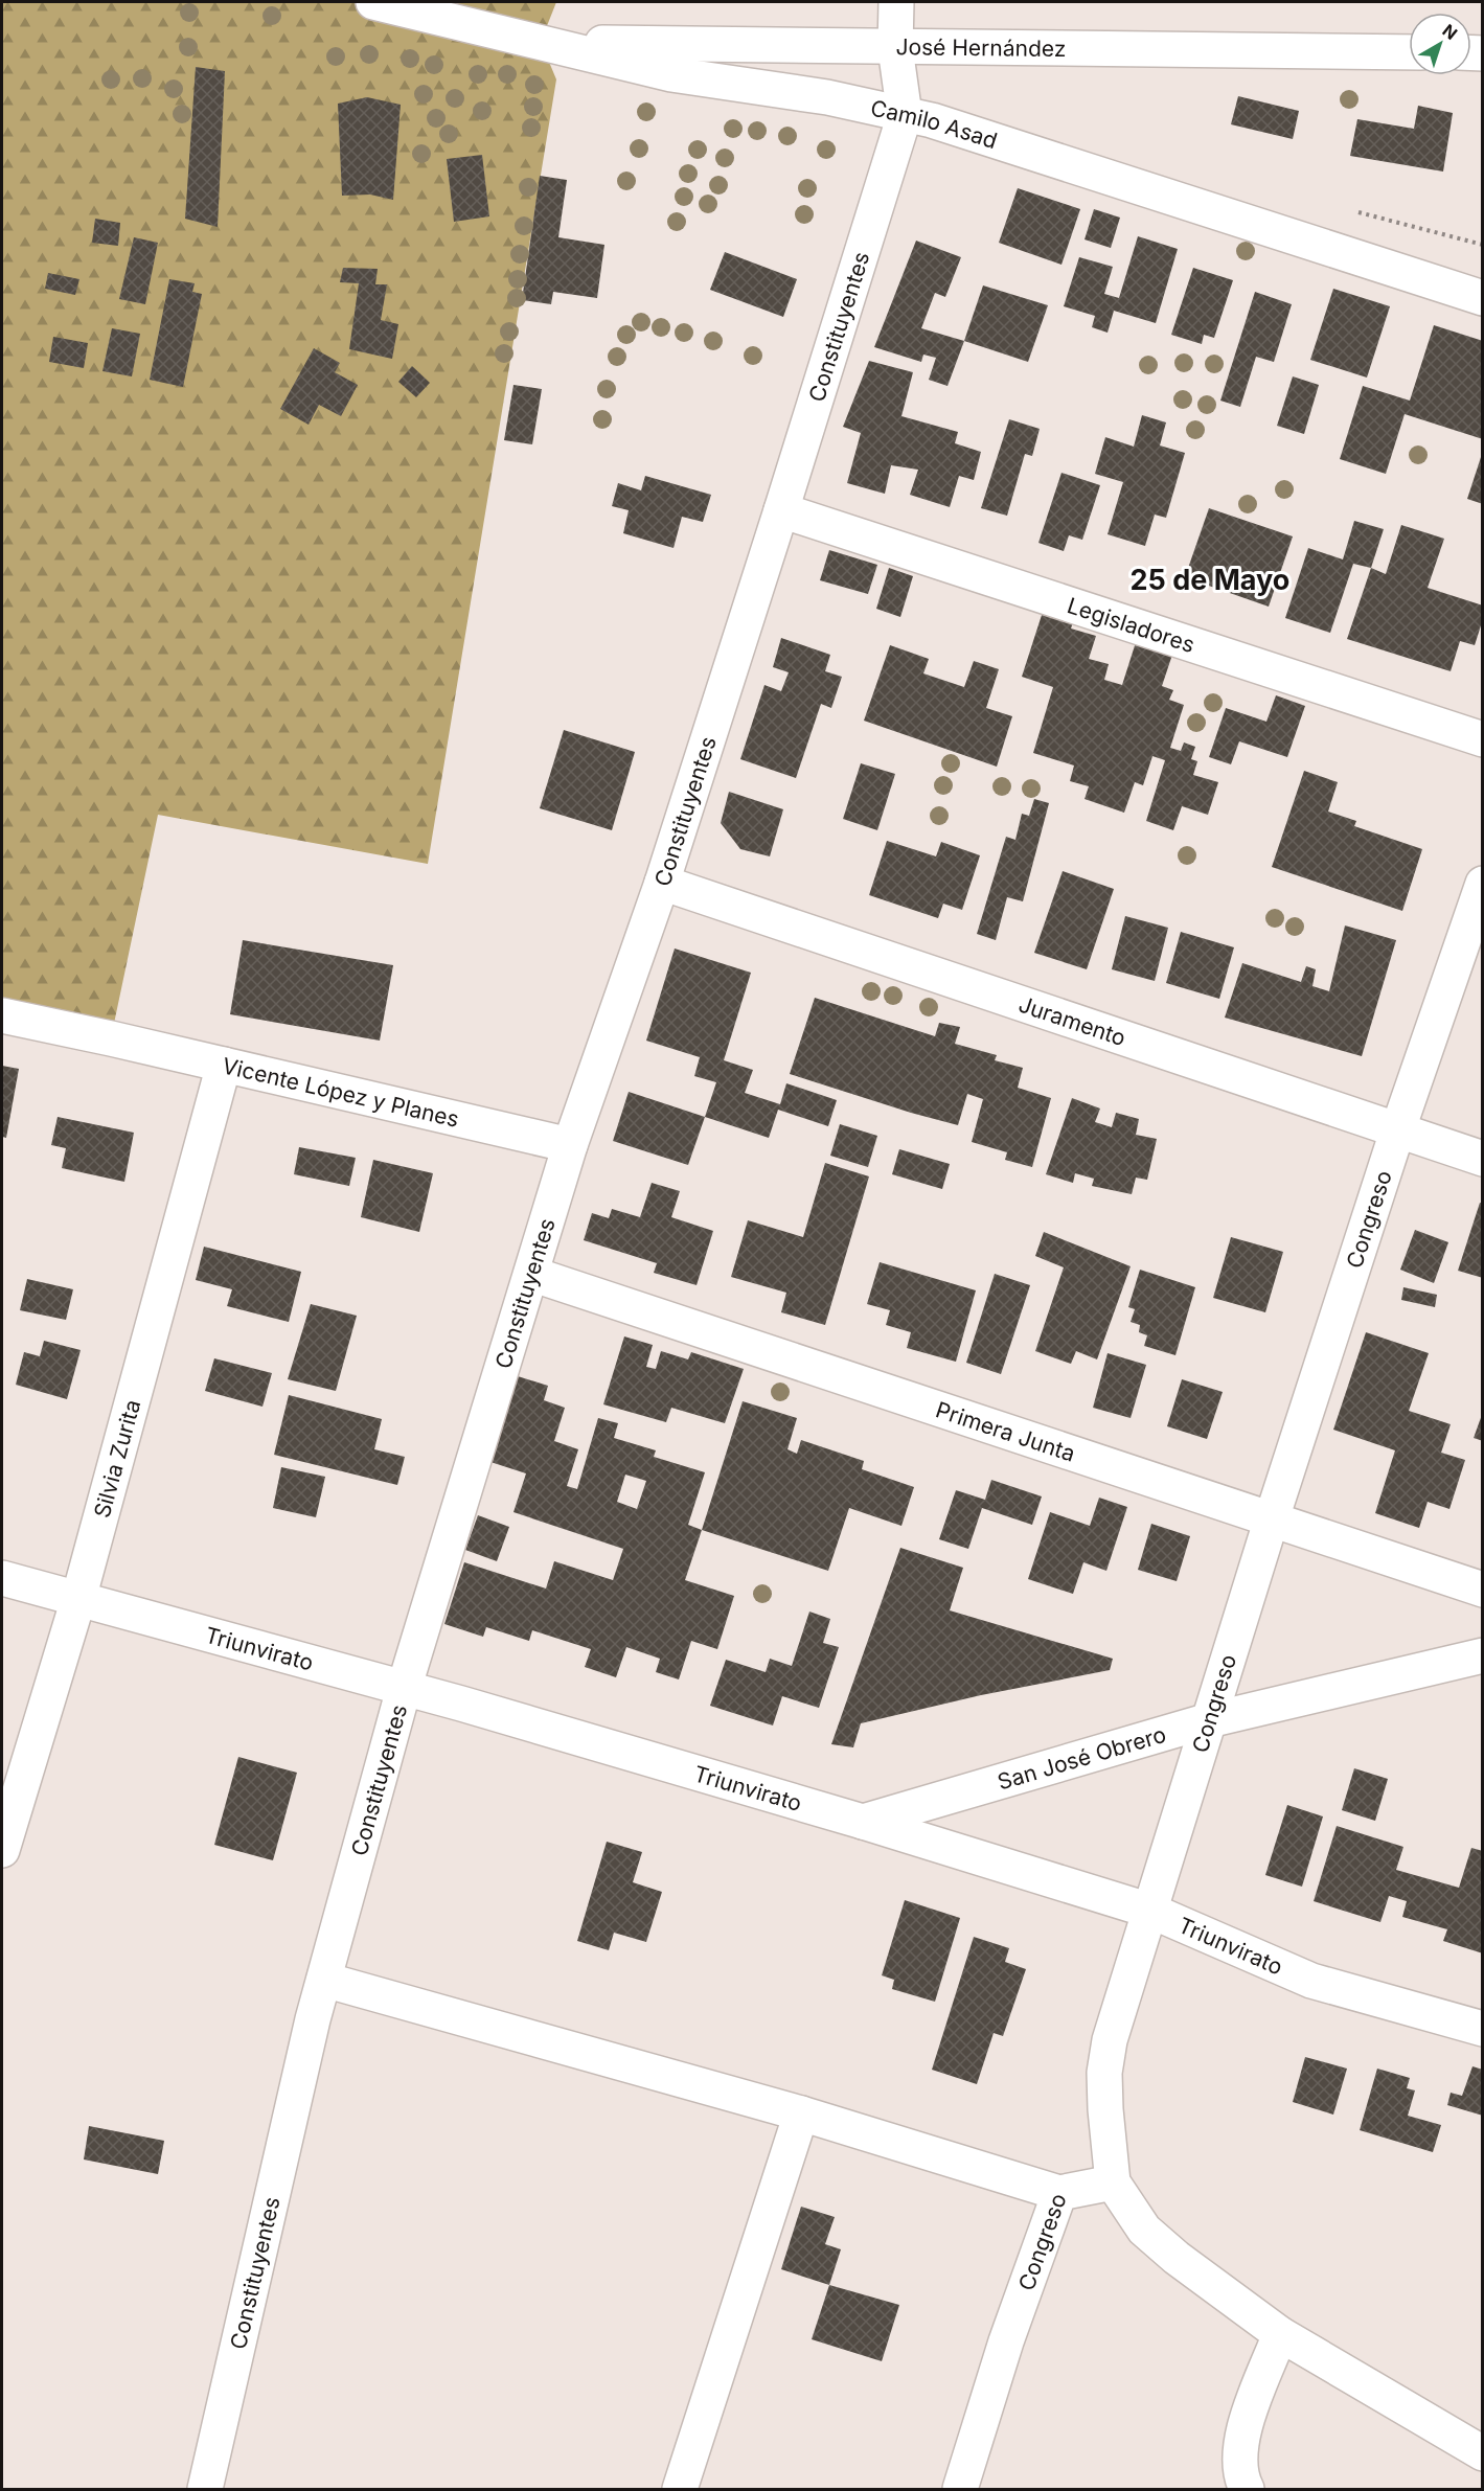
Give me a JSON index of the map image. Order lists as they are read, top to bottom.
{
  "streets": {
    "street": [
      "José Hernández",
      "Camilo Asad",
      "Constituyentes",
      "Legisladores",
      "Juramento",
      "Vicente López y Planes",
      "Congreso",
      "Primera Junta",
      "Silvia Zurita",
      "Triunvirato",
      "San José Obrero"
    ]
  },
  "crossings": [
    ["José Hernández", "Camilo Asad"],
    ["Camilo Asad", "Constituyentes"],
    ["Constituyentes", "Legisladores"],
    ["Constituyentes", "Juramento"],
    ["Constituyentes", "Vicente López y Planes"],
    ["Constituyentes", "Primera Junta"],
    ["Constituyentes", "Triunvirato"],
    ["Juramento", "Congreso"],
    ["Vicente López y Planes", "Silvia Zurita"],
    ["Congreso", "Primera Junta"],
    ["Congreso", "Triunvirato"],
    ["Congreso", "San José Obrero"],
    ["Silvia Zurita", "Triunvirato"],
    ["Triunvirato", "San José Obrero"]
  ],
  "districts": ["25 de Mayo"],
  "north": "top right"
}
